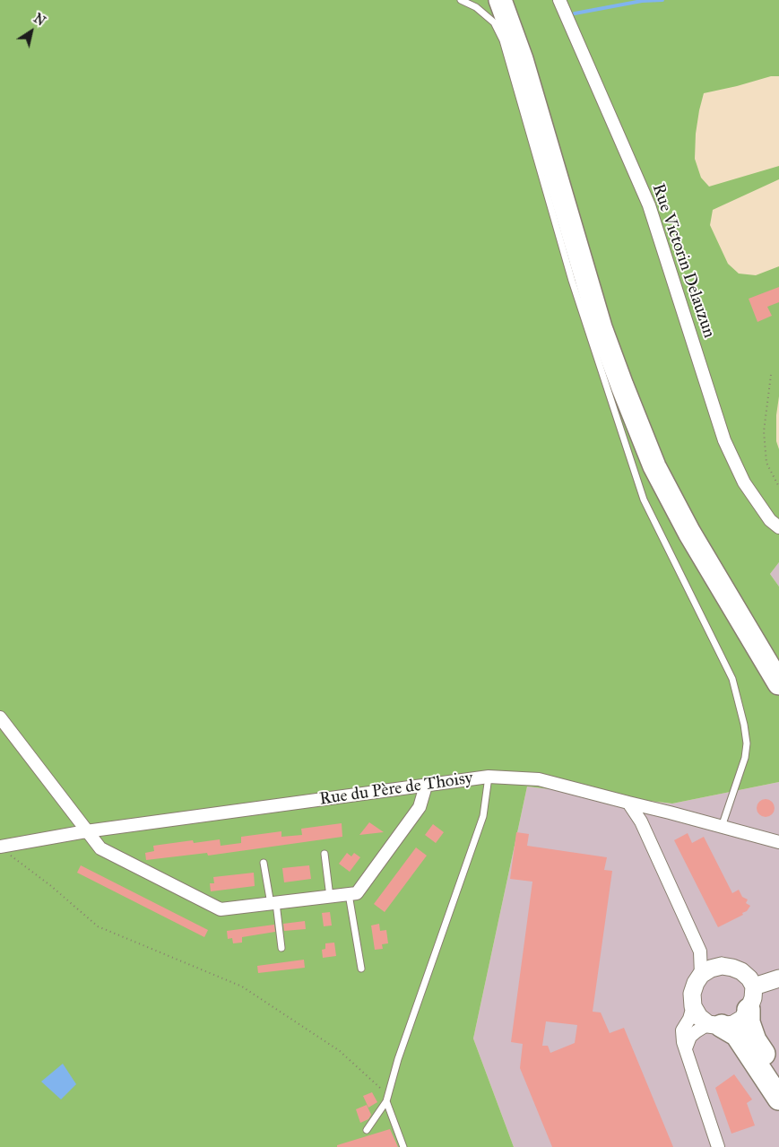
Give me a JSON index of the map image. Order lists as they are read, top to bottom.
{
  "streets": {
    "street": ["Rue Victorin Delauzun", "Rue du Père de Thoisy"]
  },
  "north": "top right"
}
